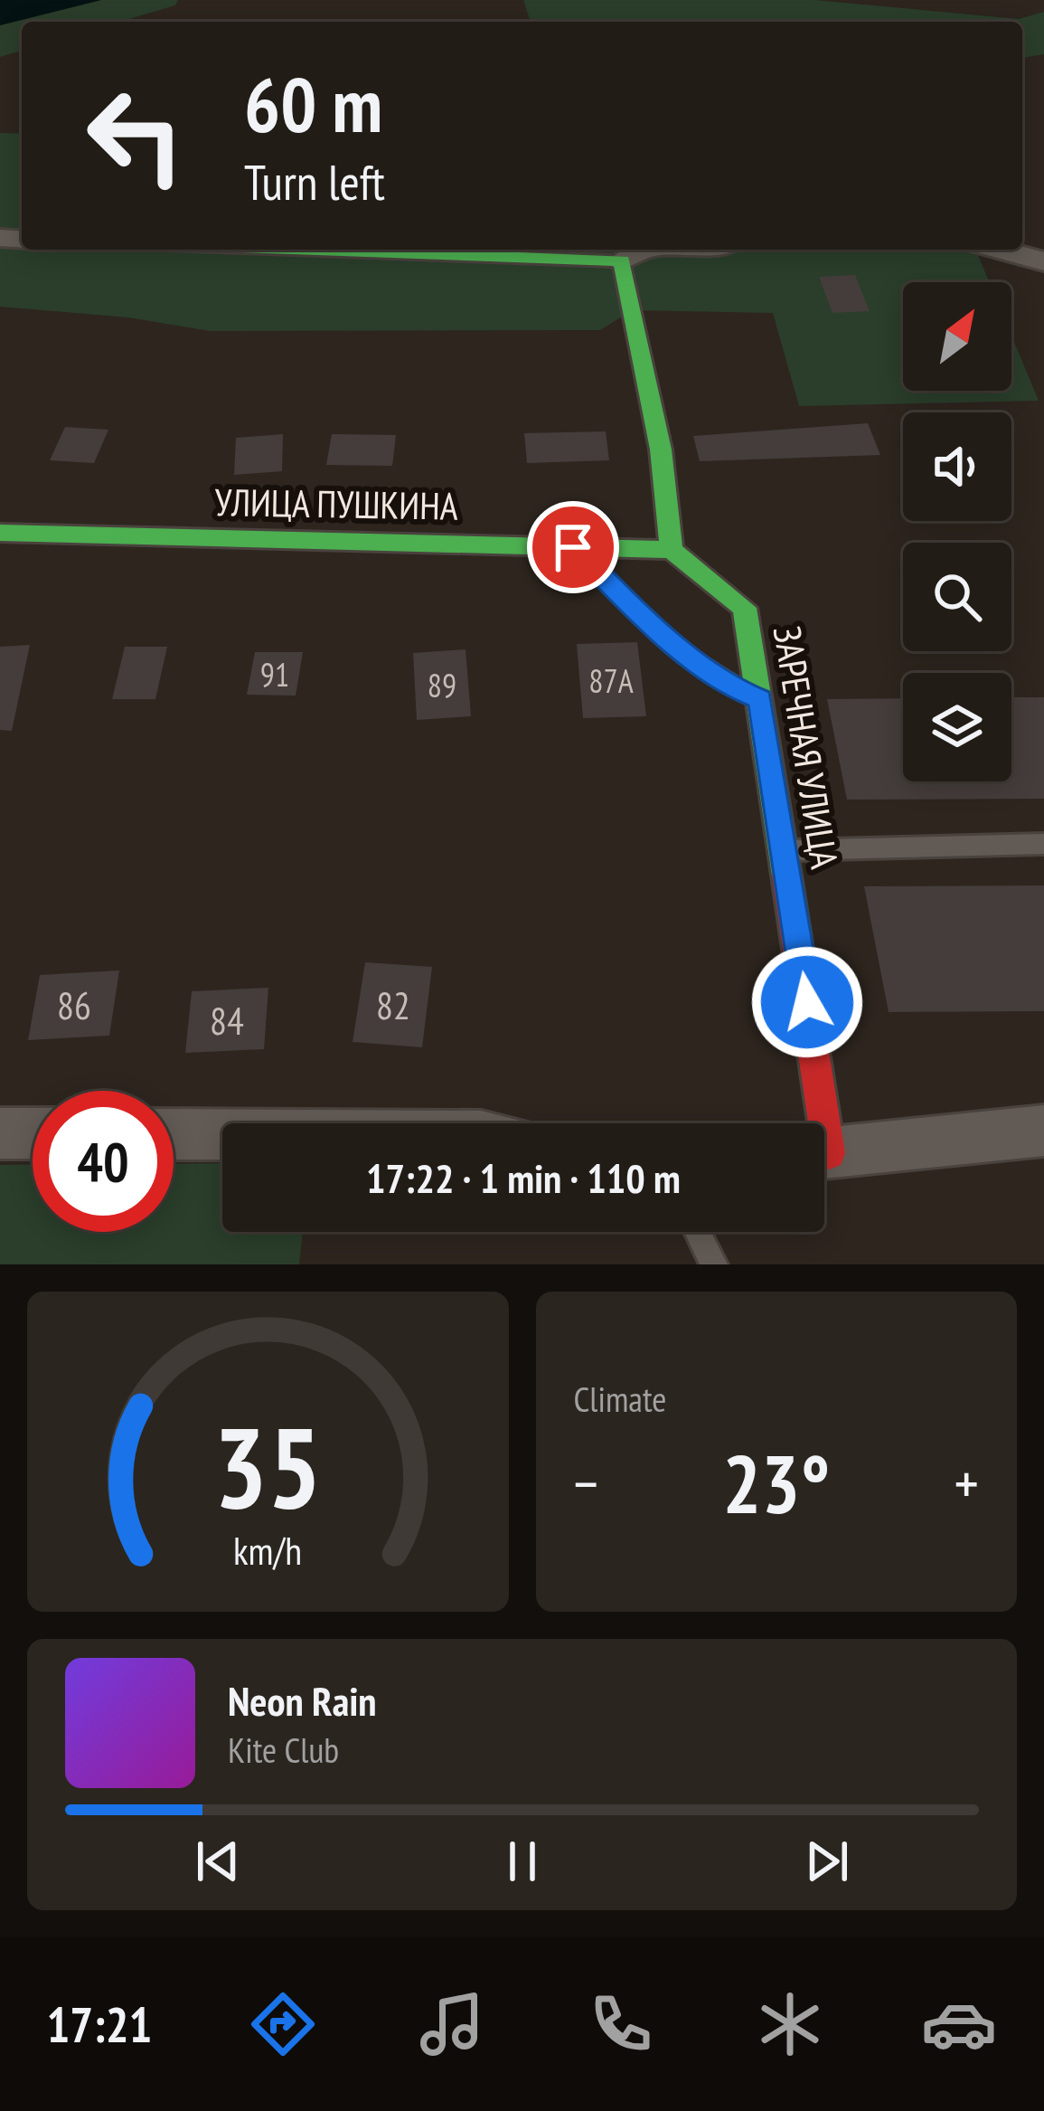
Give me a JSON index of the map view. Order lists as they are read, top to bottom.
{
  "streets": {
    "street": ["УЛИЦА ПУШКИНА", "ЗАРЕЧНАЯ УЛИЦА"]
  },
  "crossings": [
    ["УЛИЦА ПУШКИНА", "ЗАРЕЧНАЯ УЛИЦА"]
  ],
  "house_numbers": [
    "91",
    "87А",
    "89",
    "86",
    "82",
    "84"
  ],
  "north": "top right",
  "page": {
    "turn": ["60 m", "Turn left"],
    "limit": "40",
    "trip": "17:22 · 1 min · 110 m",
    "tile": "Climate",
    "heat": ["−", "23°", "+"],
    "song": ["Neon Rain", "Kite Club"],
    "tabs": "17:21",
    "gauge": ["35", "km/h"]
  }
}
